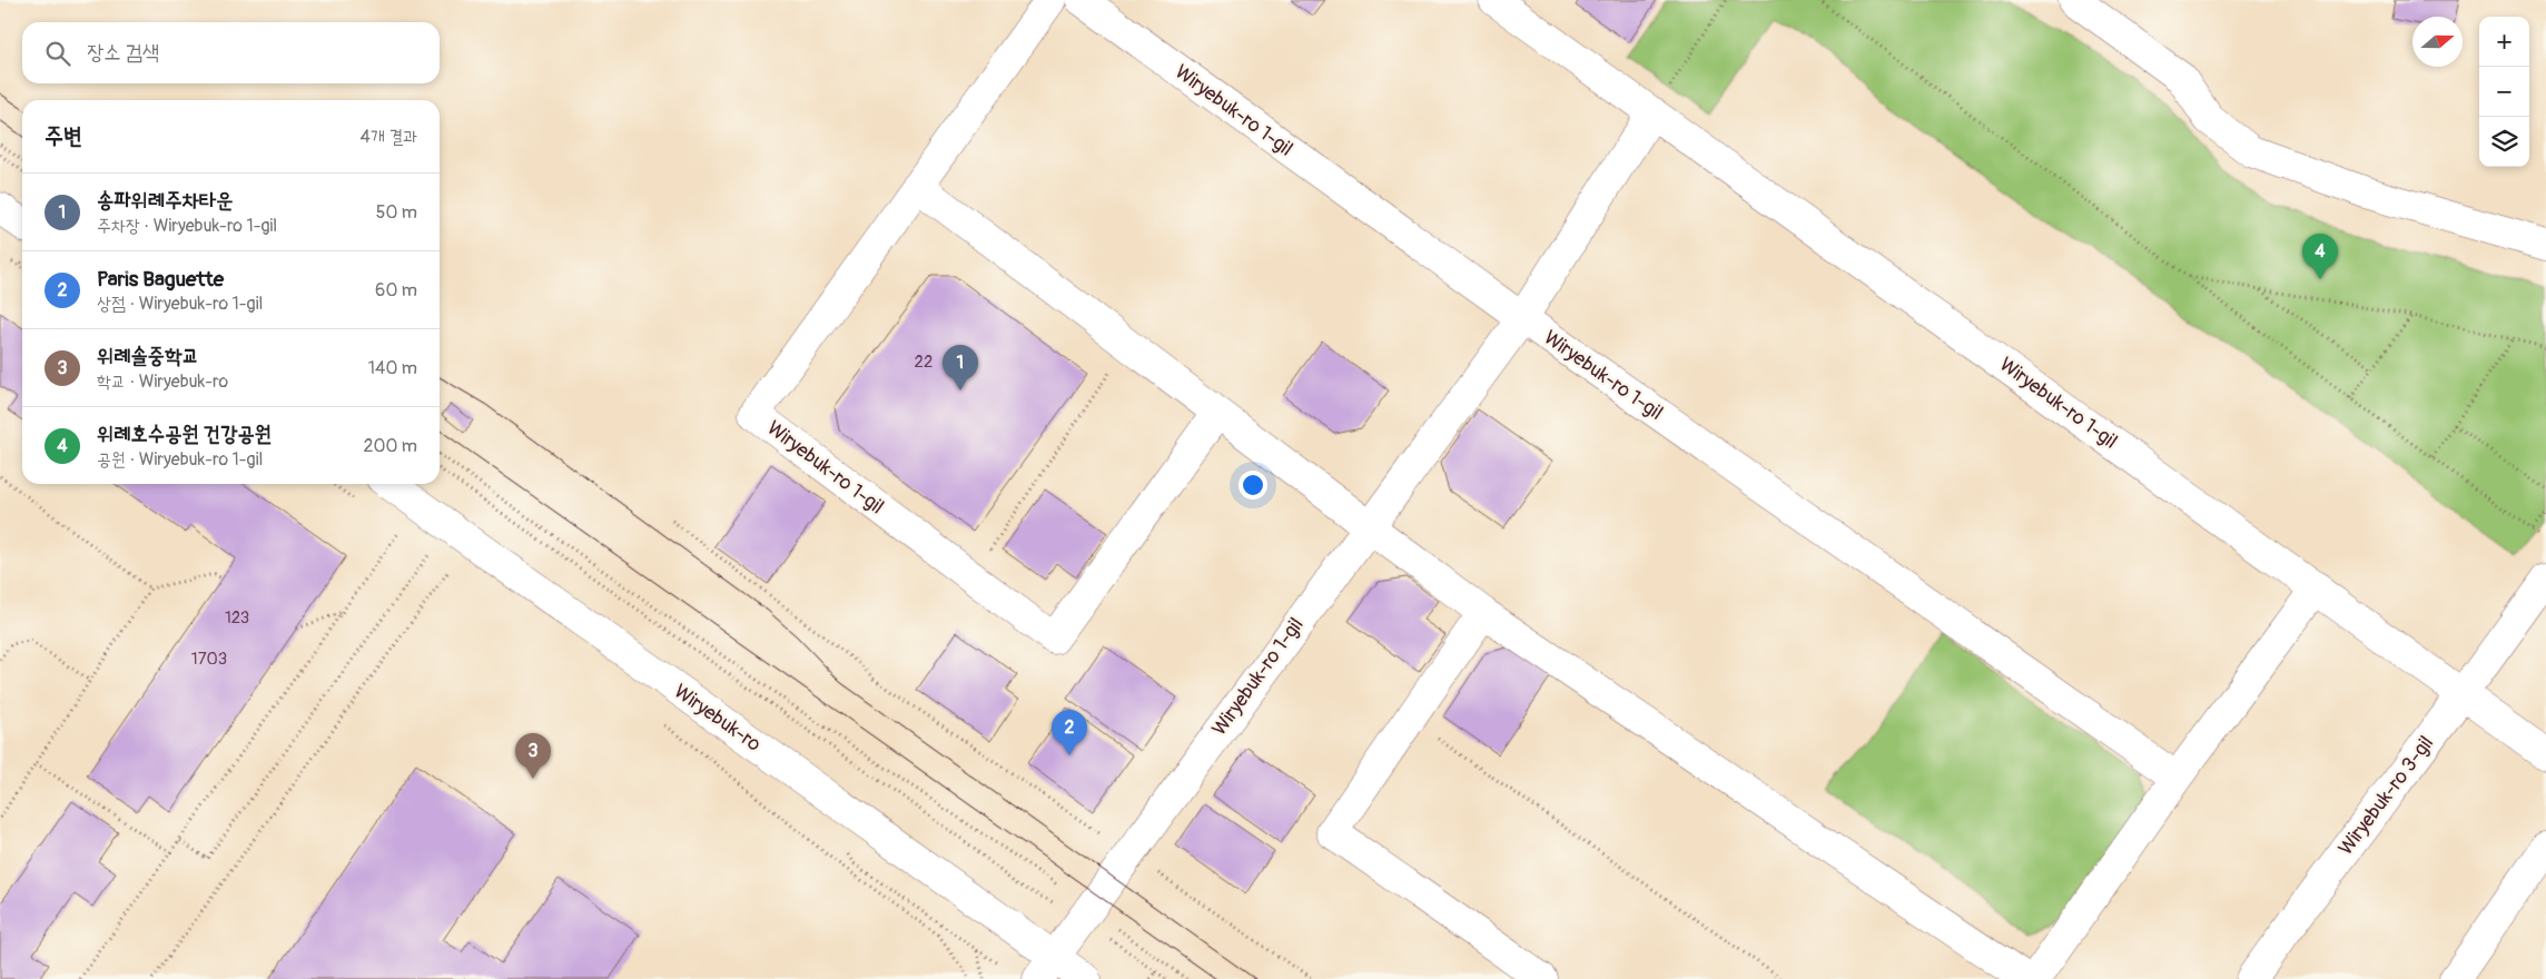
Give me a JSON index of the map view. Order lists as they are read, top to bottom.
{
  "streets": {
    "street": ["Wiryebuk-ro 1-gil", "Wiryebuk-ro", "Wiryebuk-ro 3-gil"]
  },
  "crossings": [
    ["Wiryebuk-ro 1-gil", "Wiryebuk-ro"],
    ["Wiryebuk-ro 1-gil", "Wiryebuk-ro 3-gil"]
  ],
  "house_numbers": ["22", "123", "1703"],
  "north": "right",
  "page": {
    "map_buttons": ["+", "−"],
    "search": "장소 검색",
    "heading": ["주변", "4개 결과"],
    "list": [
      {
        "mark": "1",
        "name": "송파위례주차타운",
        "note": "주차장 · Wiryebuk-ro 1-gil",
        "value": "50 m"
      },
      {
        "mark": "2",
        "name": "Paris Baguette",
        "note": "상점 · Wiryebuk-ro 1-gil",
        "value": "60 m"
      },
      {
        "mark": "3",
        "name": "위례솔중학교",
        "note": "학교 · Wiryebuk-ro",
        "value": "140 m"
      },
      {
        "mark": "4",
        "name": "위례호수공원 건강공원",
        "note": "공원 · Wiryebuk-ro 1-gil",
        "value": "200 m"
      }
    ],
    "pins": [
      "4",
      "1",
      "2",
      "3"
    ]
  }
}
